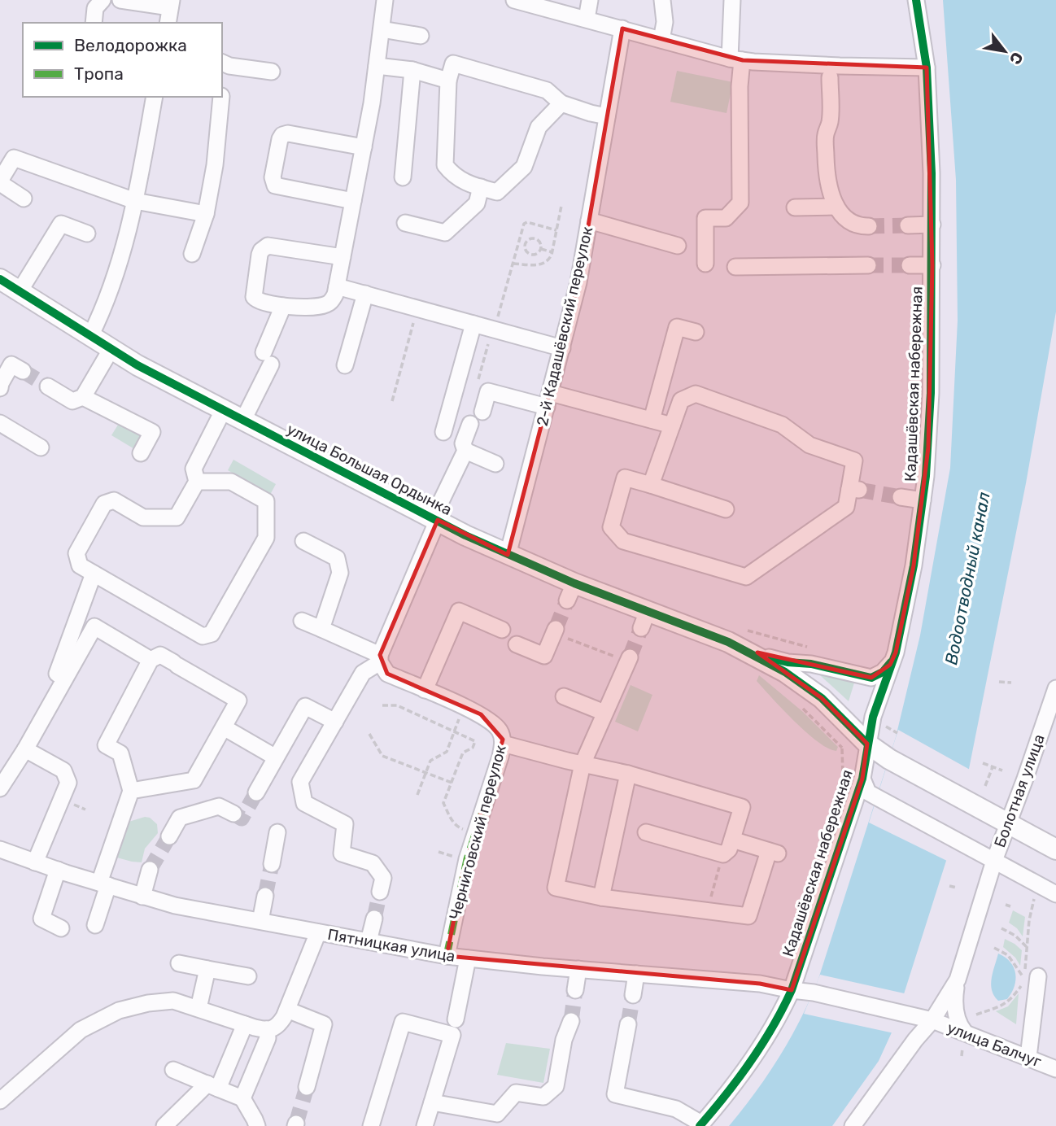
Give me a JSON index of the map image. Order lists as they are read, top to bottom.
{
  "streets": {
    "main road": ["улица Большая Ордынка"],
    "street": [
      "2-й Кадашёвский переулок",
      "Кадашёвская набережная",
      "Болотная улица",
      "Черниговский переулок",
      "Пятницкая улица",
      "улица Балчуг"
    ]
  },
  "crossings": [
    ["2-й Кадашёвский переулок", "улица Большая Ордынка"],
    ["Кадашёвская набережная", "улица Большая Ордынка"],
    ["Кадашёвская набережная", "Пятницкая улица"],
    ["улица Большая Ордынка", "Болотная улица"],
    ["Черниговский переулок", "Пятницкая улица"],
    ["Пятницкая улица", "улица Балчуг"]
  ],
  "water": ["Водоотводный канал"],
  "legend": ["Велодорожка", "Тропа"],
  "north": "bottom right"
}
